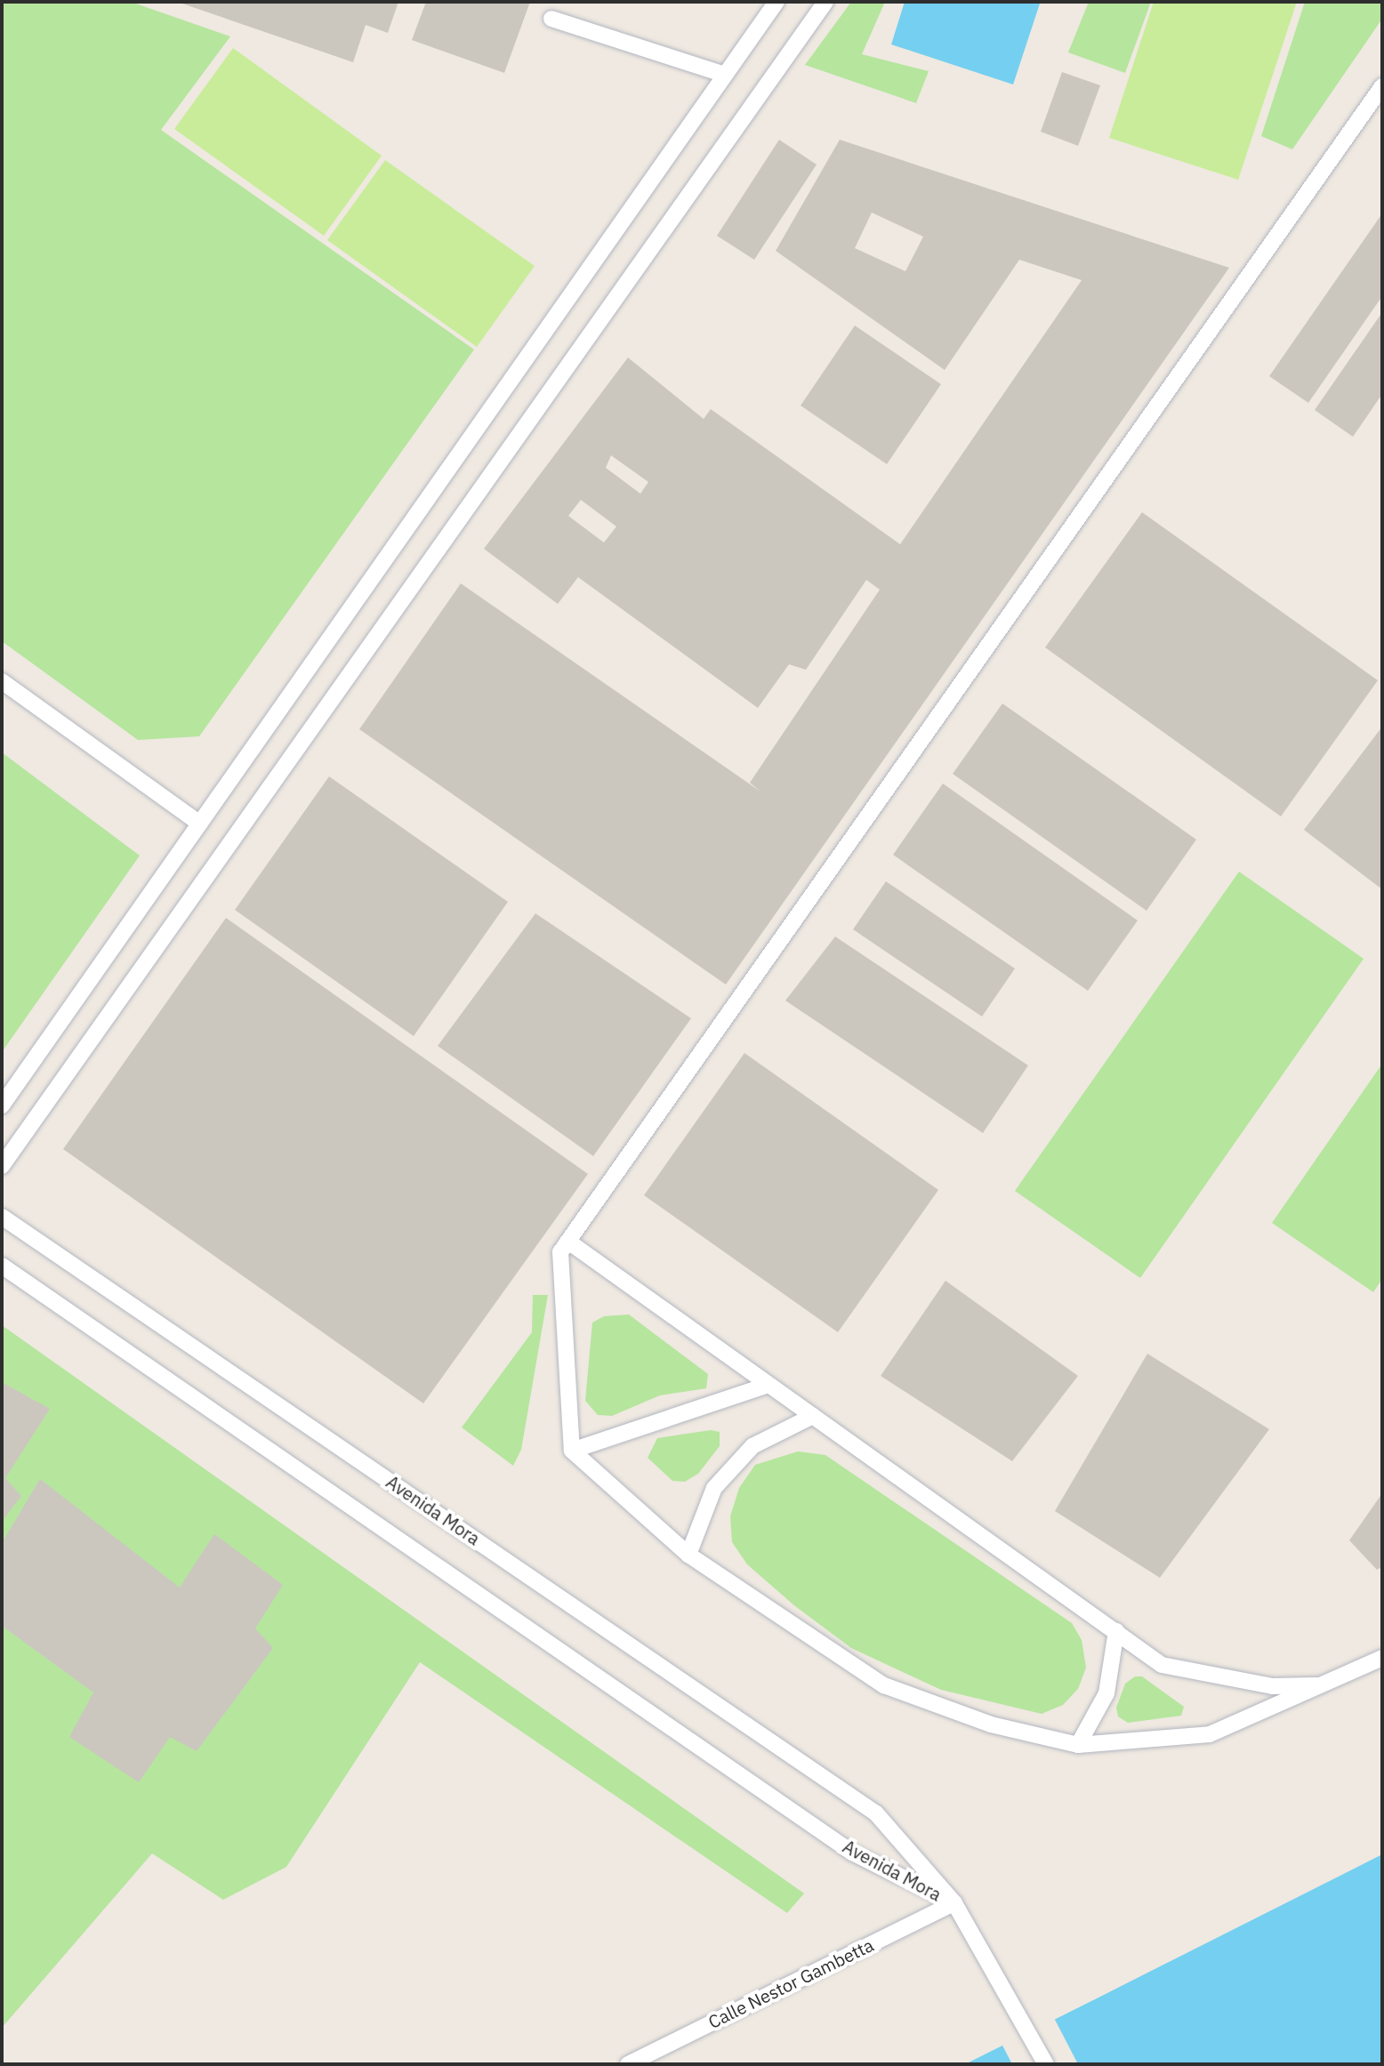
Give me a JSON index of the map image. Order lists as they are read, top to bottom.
{
  "streets": {
    "lane": ["Avenida Mora", "Calle Nestor Gambetta"]
  },
  "crossings": [
    ["Avenida Mora", "Calle Nestor Gambetta"]
  ]
}
